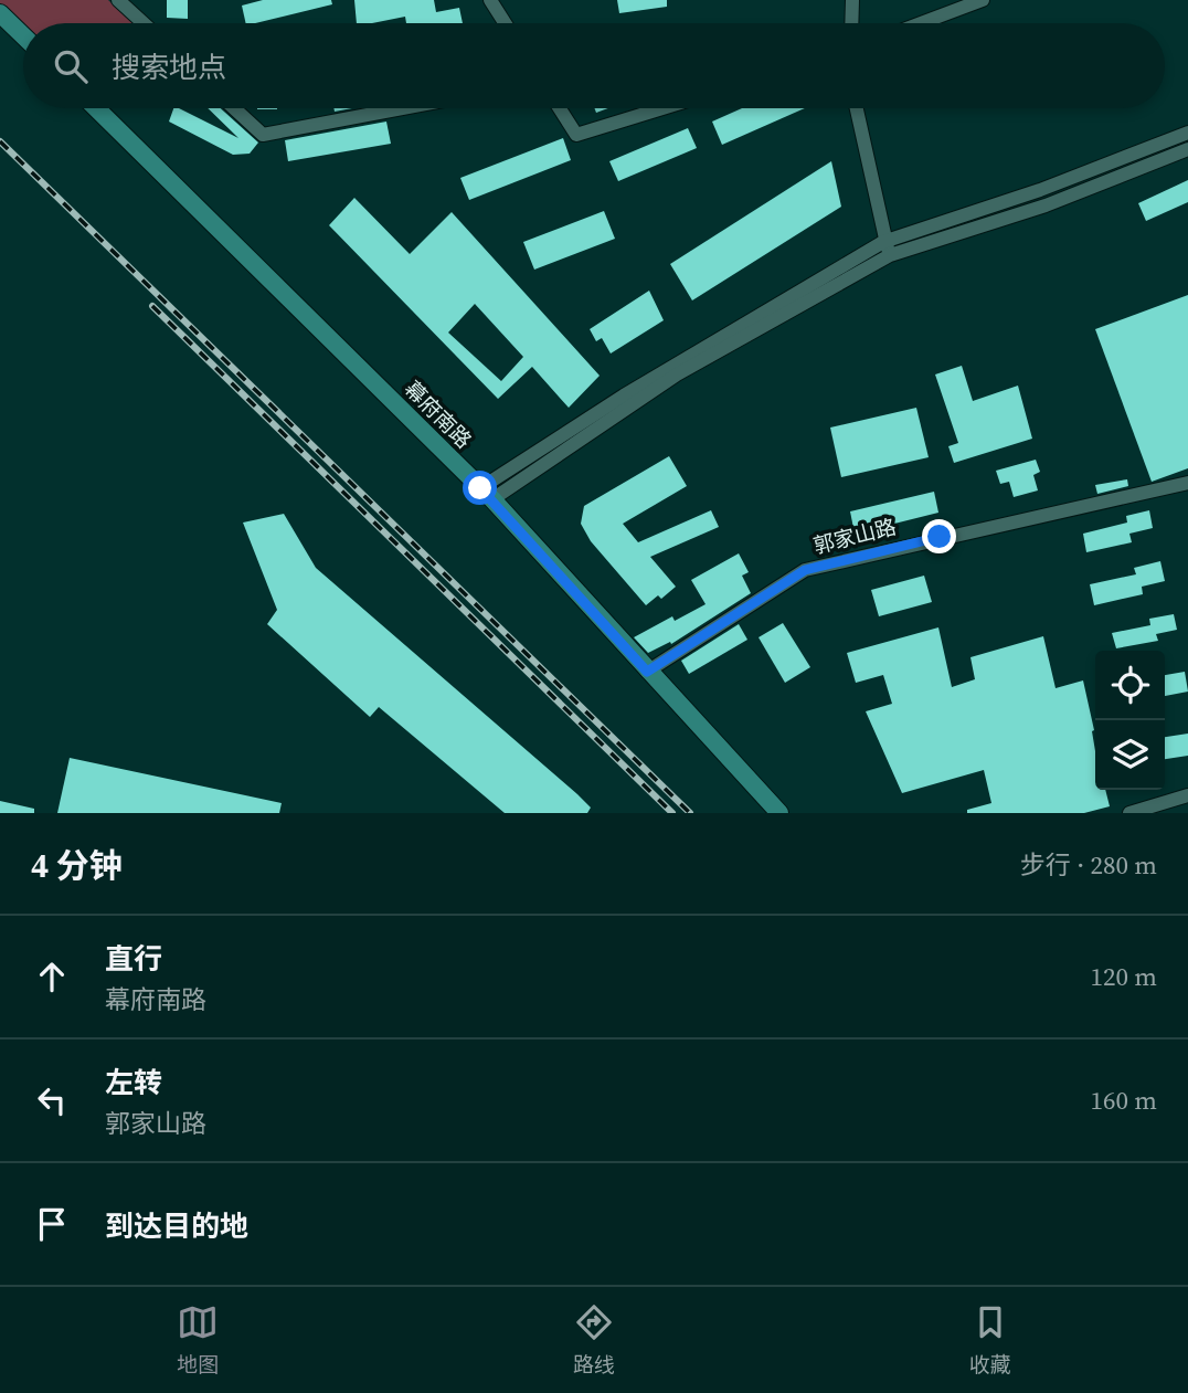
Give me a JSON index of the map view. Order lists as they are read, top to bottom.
{
  "streets": {
    "street": ["幕府南路", "郭家山路"]
  },
  "crossings": [
    ["幕府南路", "郭家山路"]
  ],
  "page": {
    "search": "搜索地点",
    "heading": ["4 分钟", "步行 · 280 m"],
    "list": [
      ["直行", "幕府南路", "120 m"],
      ["左转", "郭家山路", "160 m"],
      "到达目的地"
    ],
    "nav": ["地图", "路线", "收藏"]
  }
}
